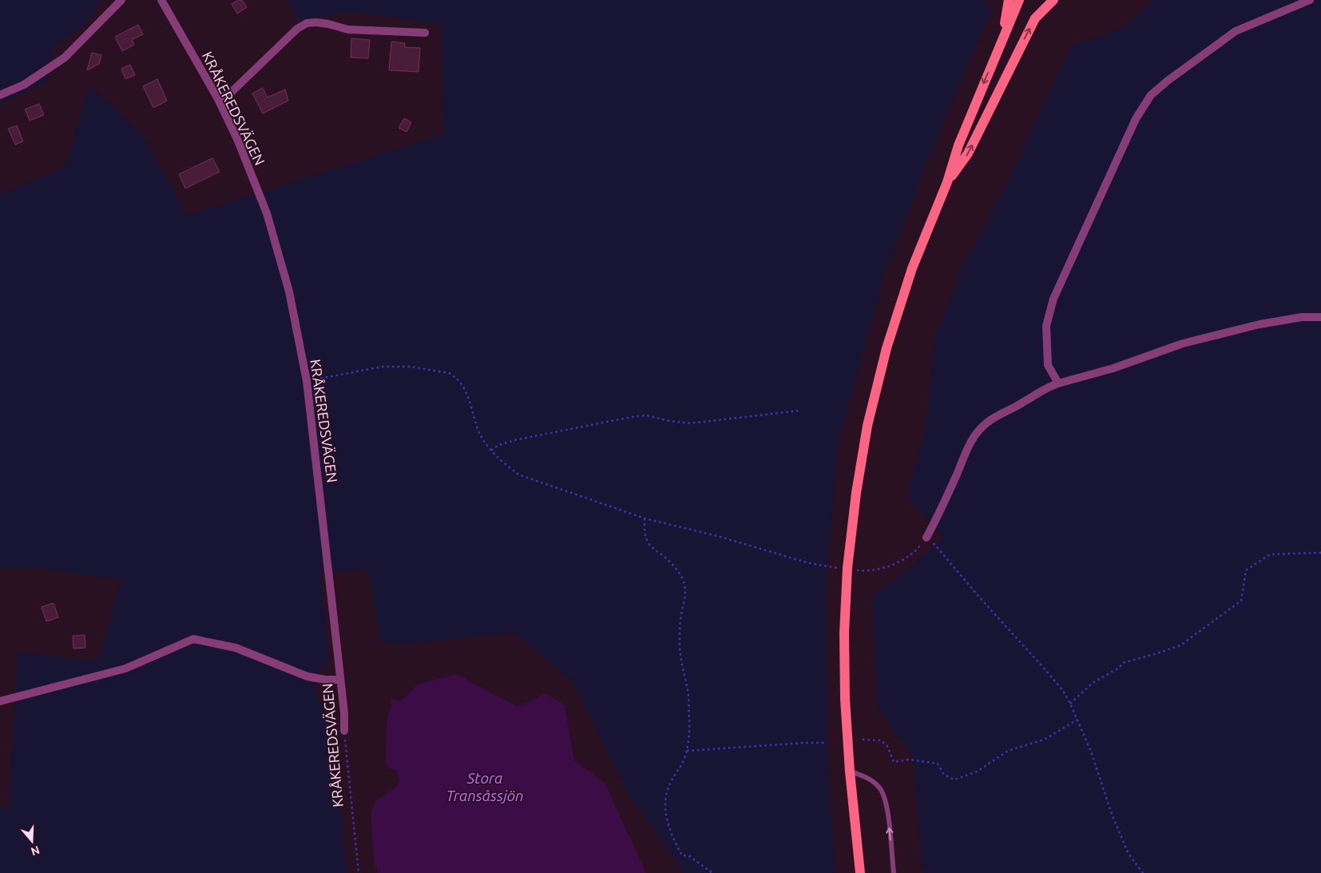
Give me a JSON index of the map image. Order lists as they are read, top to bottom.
{
  "streets": {
    "street": ["KRÅKEREDSVÄGEN"]
  },
  "water": ["Stora Transåssjön"],
  "north": "bottom"
}
